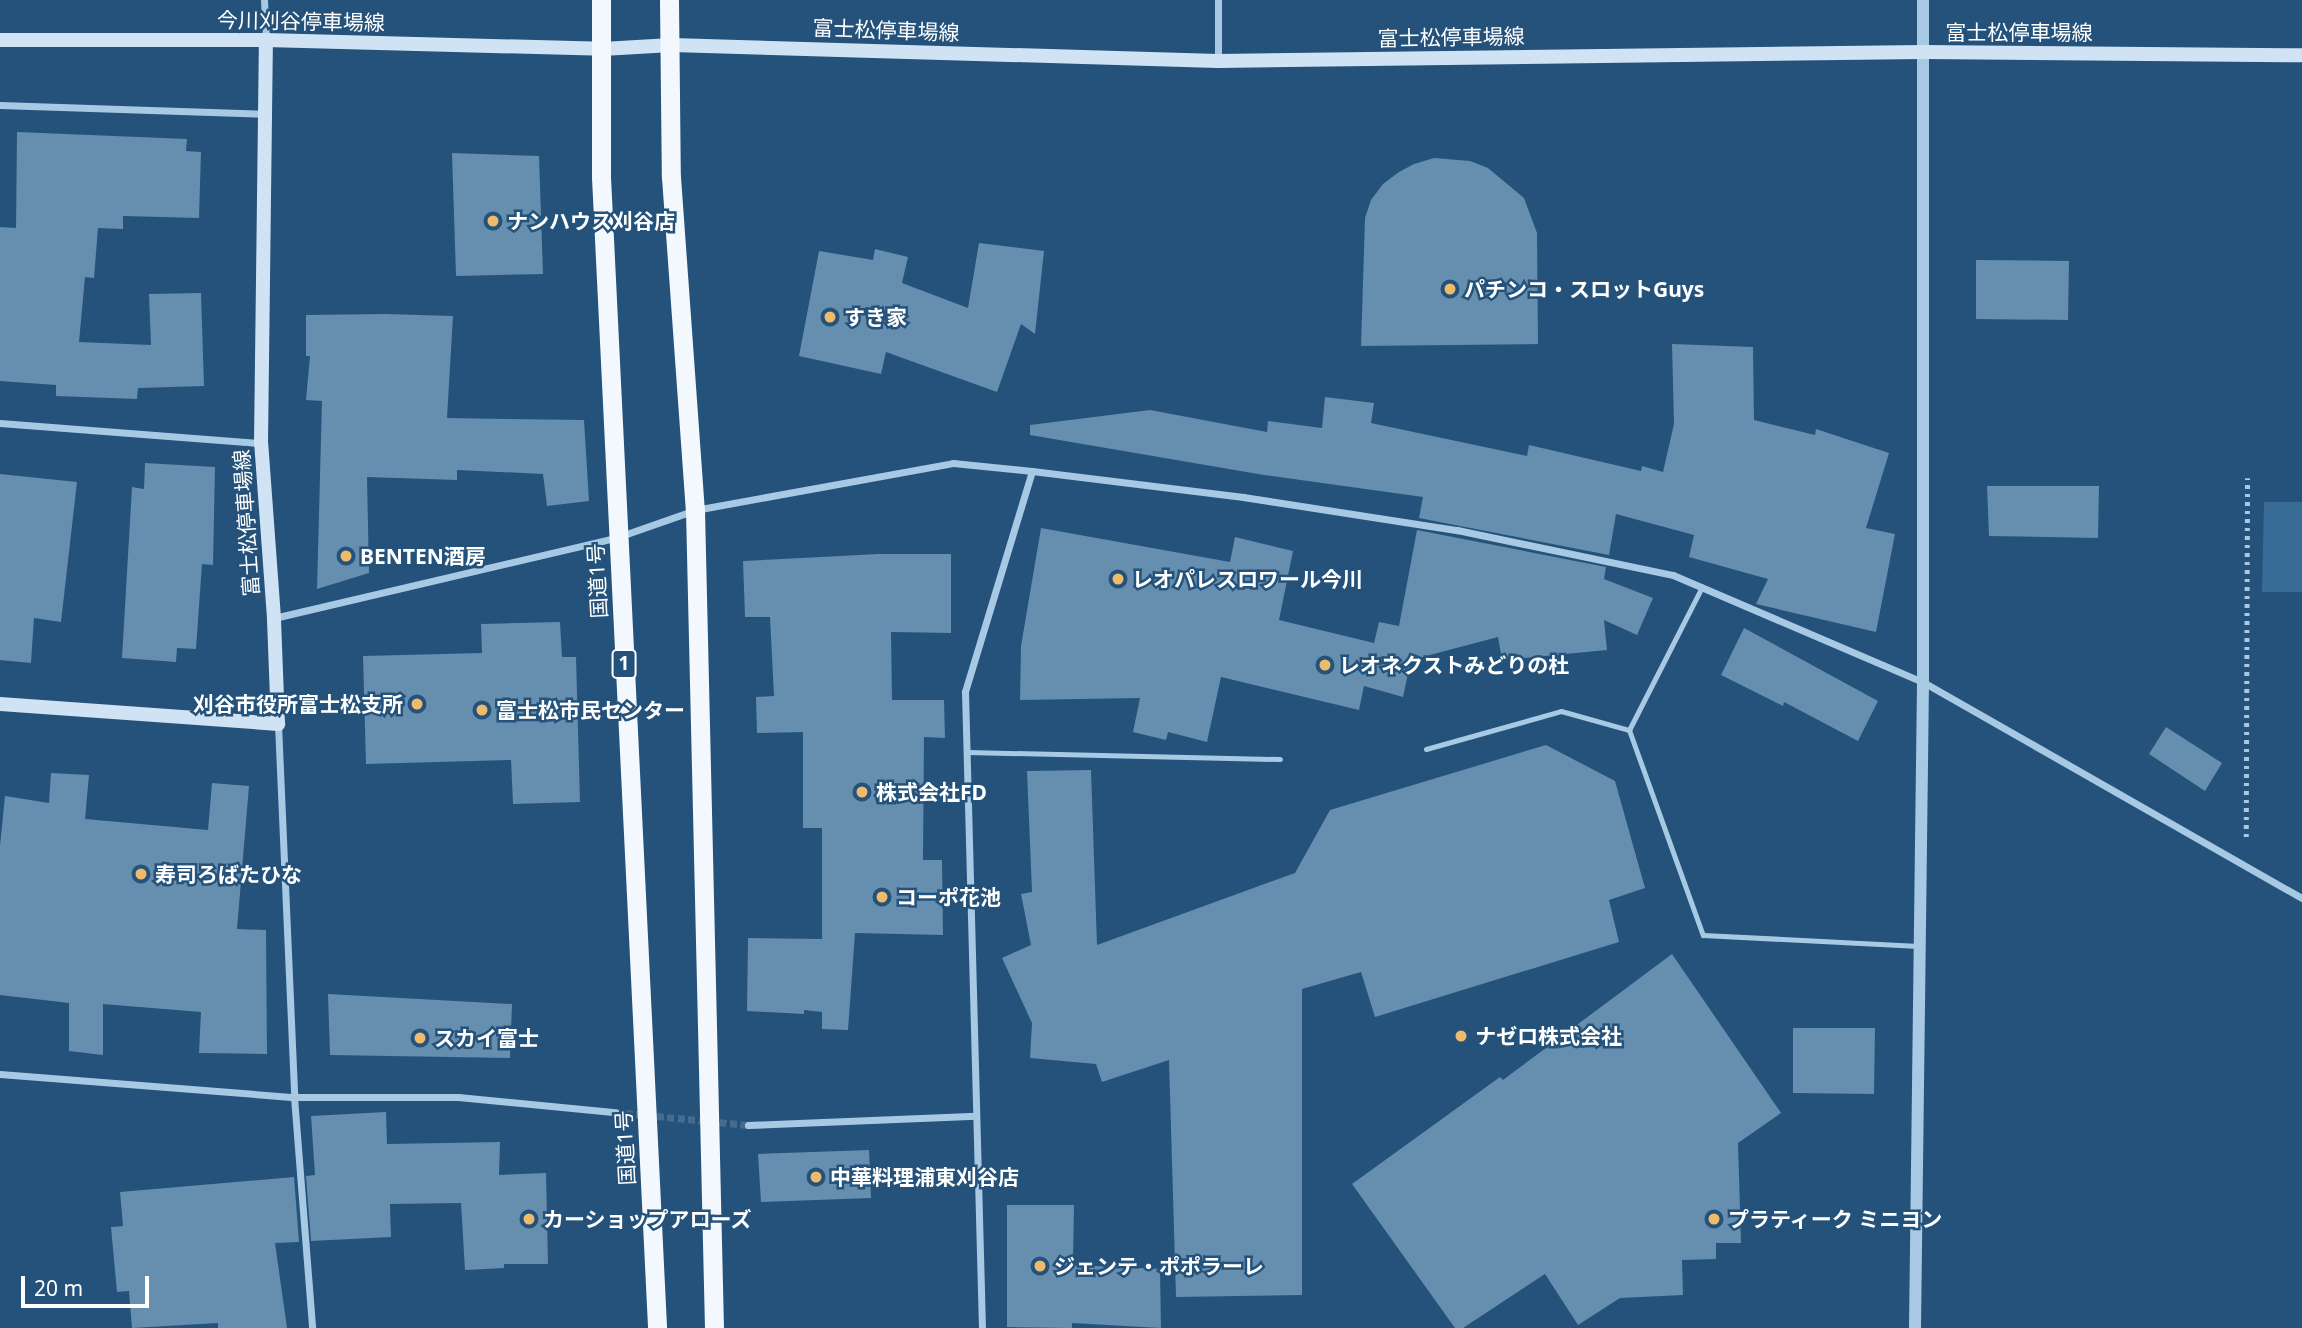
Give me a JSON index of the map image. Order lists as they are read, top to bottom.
{
  "streets": {
    "highway": ["国道1号", "1"],
    "main road": ["今川刈谷停車場線", "富士松停車場線"]
  },
  "crossings": [
    ["今川刈谷停車場線", "富士松停車場線"],
    ["今川刈谷停車場線", "国道1号"],
    ["富士松停車場線", "国道1号"]
  ],
  "places": [
    "ナンハウス刈谷店",
    "パチンコ・スロットGuys",
    "すき家",
    "BENTEN酒房",
    "レオパレスロワール今川",
    "レオネクストみどりの杜",
    "刈谷市役所富士松支所",
    "富士松市民センター",
    "株式会社FD",
    "寿司ろばたひな",
    "コーポ花池",
    "ナゼロ株式会社",
    "スカイ富士",
    "中華料理浦東刈谷店",
    "カーショップアローズ",
    "プラティーク ミニヨン",
    "ジェンテ・ポポラーレ"
  ],
  "scale_bar": "20 m"
}
